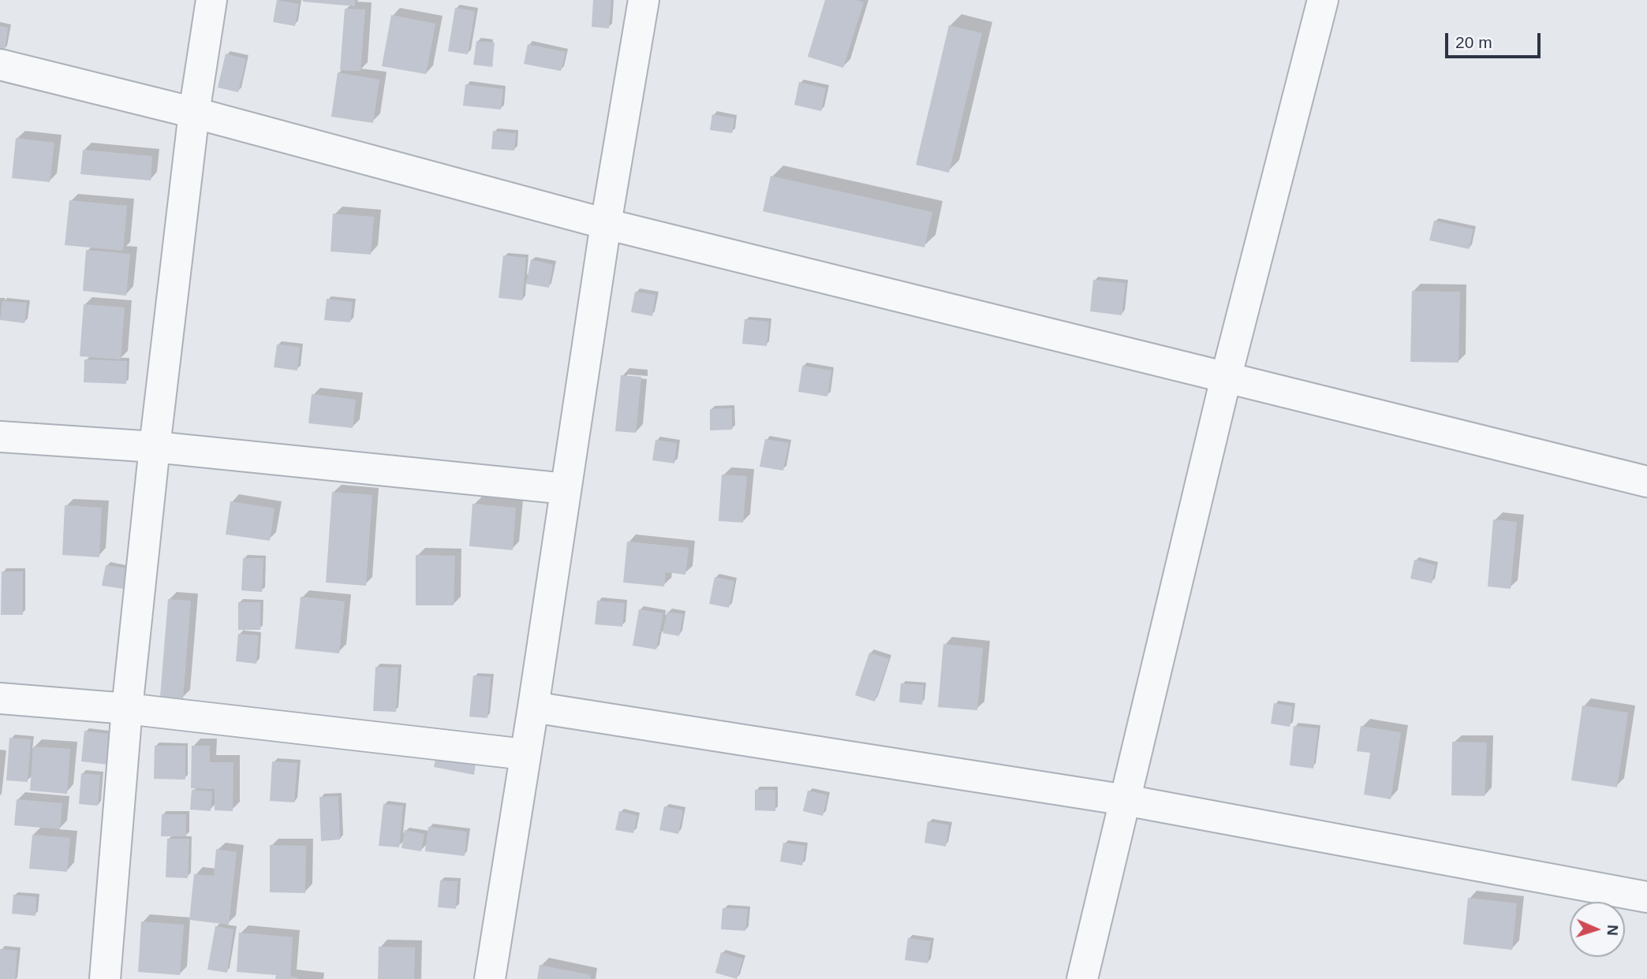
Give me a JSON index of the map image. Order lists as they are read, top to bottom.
{
  "scale_bar": "20 m",
  "north": "right"
}
